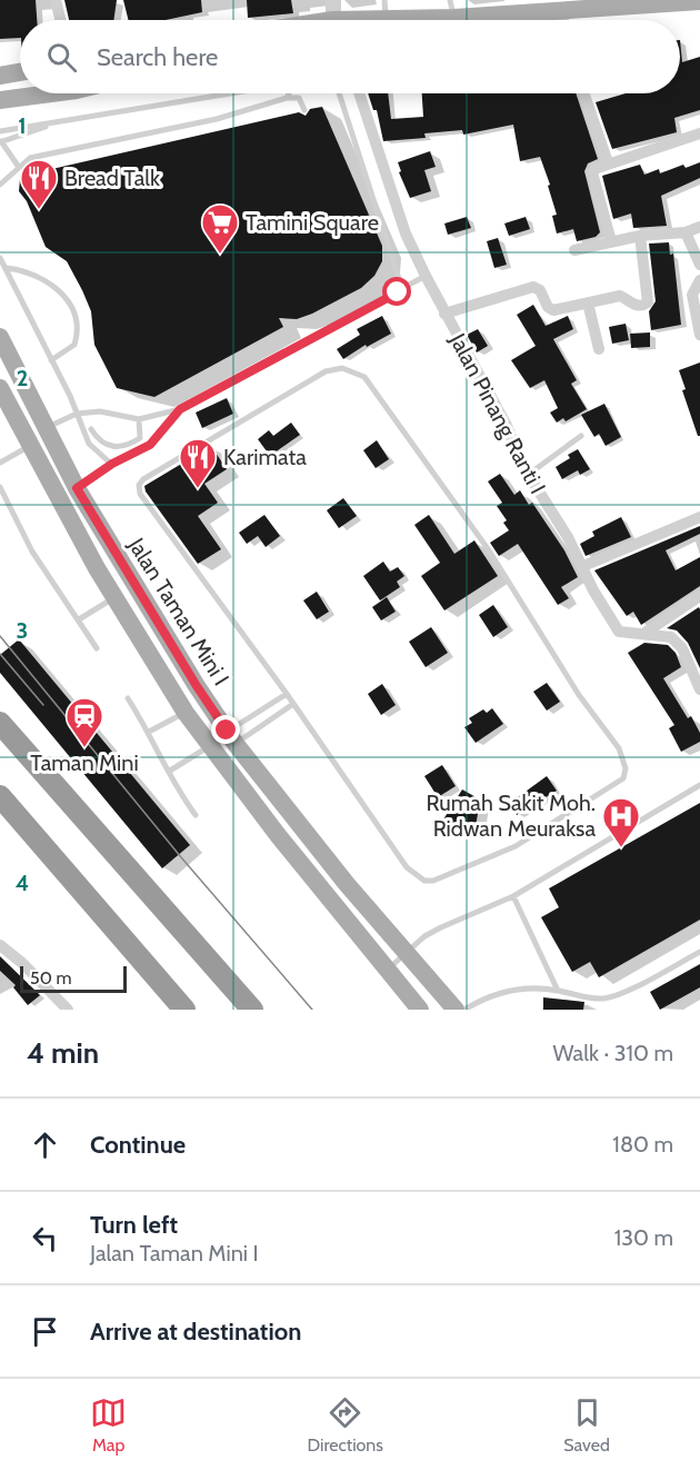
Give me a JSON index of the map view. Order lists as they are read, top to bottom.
{
  "streets": {
    "main road": ["Jalan Taman Mini I"],
    "street": ["Jalan Pinang Ranti I"]
  },
  "places": {
    "restaurant": ["Bread Talk", "Karimata"],
    "supermarket": ["Tamini Square"],
    "station": ["Taman Mini"],
    "hospital": ["Rumah Sakit Moh. Ridwan Meuraksa"]
  },
  "scale_bar": "50 m",
  "page": {
    "search": "Search here",
    "scale": "50 m",
    "heading": ["4 min", "Walk · 310 m"],
    "list": [
      ["Continue", "180 m"],
      ["Turn left", "Jalan Taman Mini I", "130 m"],
      "Arrive at destination"
    ],
    "nav": ["Map", "Directions", "Saved"]
  },
  "grid": {
    "rows": [
      "1",
      "2",
      "3",
      "4"
    ]
  }
}
